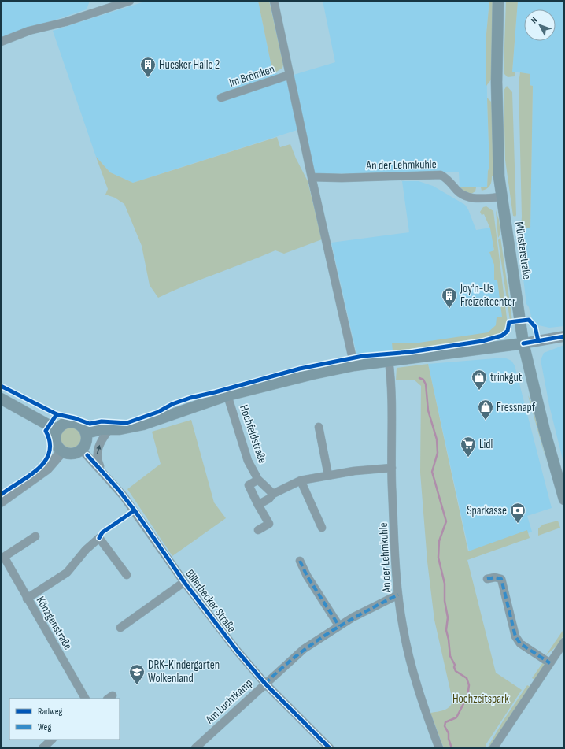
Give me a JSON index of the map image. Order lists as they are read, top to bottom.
{
  "streets": {
    "main road": ["Münsterstraße"],
    "street": [
      "Im Brömken",
      "An der Lehmkuhle",
      "Hochfeldstraße",
      "Billerbecker Straße",
      "Könzgenstraße",
      "Am Luchtkamp"
    ]
  },
  "crossings": [
    ["An der Lehmkuhle", "Münsterstraße"],
    ["An der Lehmkuhle", "Am Luchtkamp"],
    ["Billerbecker Straße", "Am Luchtkamp"]
  ],
  "parks": ["Hochzeitspark"],
  "places": {
    "building": ["Huesker Halle 2", "Joy'n-Us Freizeitcenter"],
    "shop": ["trinkgut", "Fressnapf"],
    "supermarket": ["Lidl"],
    "bank": ["Sparkasse"],
    "school or university": ["DRK-Kindergarten Wolkenland"]
  },
  "legend": ["Radweg", "Weg"],
  "north": "top left"
}
